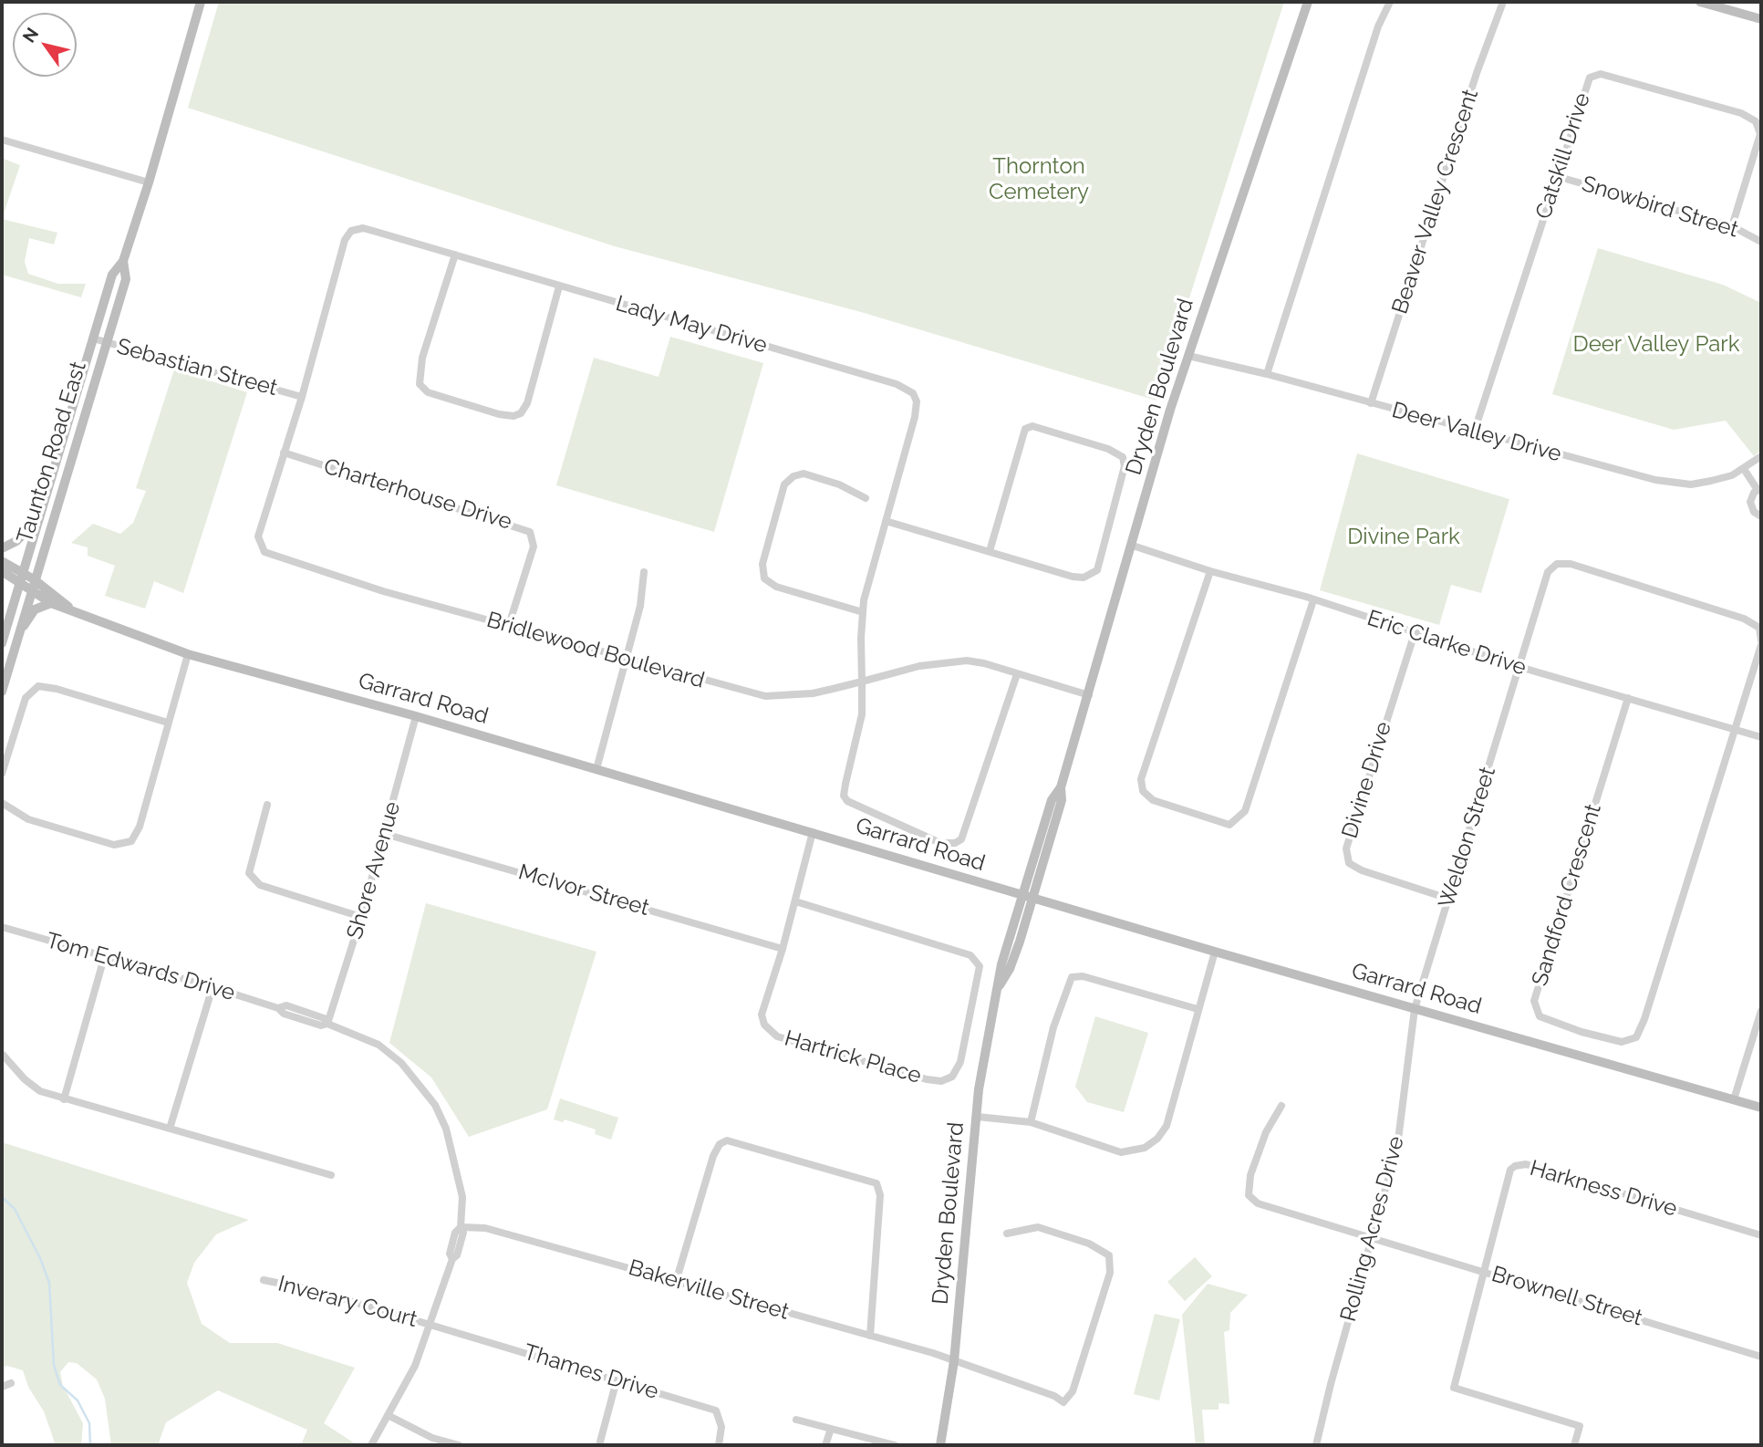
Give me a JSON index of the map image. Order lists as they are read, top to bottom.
{
  "streets": {
    "street": [
      "Catskill Drive",
      "Beaver Valley Crescent",
      "Snowbird Street",
      "Lady May Drive",
      "Sebastian Street",
      "Dryden Boulevard",
      "Deer Valley Drive",
      "Taunton Road East",
      "Charterhouse Drive",
      "Eric Clarke Drive",
      "Bridlewood Boulevard",
      "Garrard Road",
      "Divine Drive",
      "Weldon Street",
      "Shore Avenue",
      "McIvor Street",
      "Sandford Crescent",
      "Tom Edwards Drive",
      "Hartrick Place",
      "Harkness Drive",
      "Rolling Acres Drive",
      "Bakerville Street",
      "Brownell Street",
      "Inverary Court",
      "Thames Drive"
    ]
  },
  "crossings": [
    ["Catskill Drive", "Snowbird Street"],
    ["Catskill Drive", "Deer Valley Drive"],
    ["Beaver Valley Crescent", "Deer Valley Drive"],
    ["Lady May Drive", "Sebastian Street"],
    ["Lady May Drive", "Bridlewood Boulevard"],
    ["Sebastian Street", "Taunton Road East"],
    ["Sebastian Street", "Bridlewood Boulevard"],
    ["Dryden Boulevard", "Deer Valley Drive"],
    ["Dryden Boulevard", "Eric Clarke Drive"],
    ["Dryden Boulevard", "Bridlewood Boulevard"],
    ["Dryden Boulevard", "Garrard Road"],
    ["Dryden Boulevard", "Bakerville Street"],
    ["Taunton Road East", "Garrard Road"],
    ["Charterhouse Drive", "Bridlewood Boulevard"],
    ["Eric Clarke Drive", "Divine Drive"],
    ["Eric Clarke Drive", "Weldon Street"],
    ["Eric Clarke Drive", "Sandford Crescent"],
    ["Garrard Road", "Weldon Street"],
    ["Garrard Road", "Shore Avenue"],
    ["Garrard Road", "Hartrick Place"],
    ["Garrard Road", "Rolling Acres Drive"],
    ["Divine Drive", "Weldon Street"],
    ["Weldon Street", "Rolling Acres Drive"],
    ["Shore Avenue", "McIvor Street"],
    ["Shore Avenue", "Tom Edwards Drive"],
    ["McIvor Street", "Hartrick Place"],
    ["Tom Edwards Drive", "Bakerville Street"],
    ["Tom Edwards Drive", "Inverary Court"],
    ["Tom Edwards Drive", "Thames Drive"],
    ["Harkness Drive", "Brownell Street"],
    ["Rolling Acres Drive", "Brownell Street"],
    ["Inverary Court", "Thames Drive"]
  ],
  "parks": ["Thornton Cemetery", "Deer Valley Park", "Divine Park"],
  "north": "top left"
}
